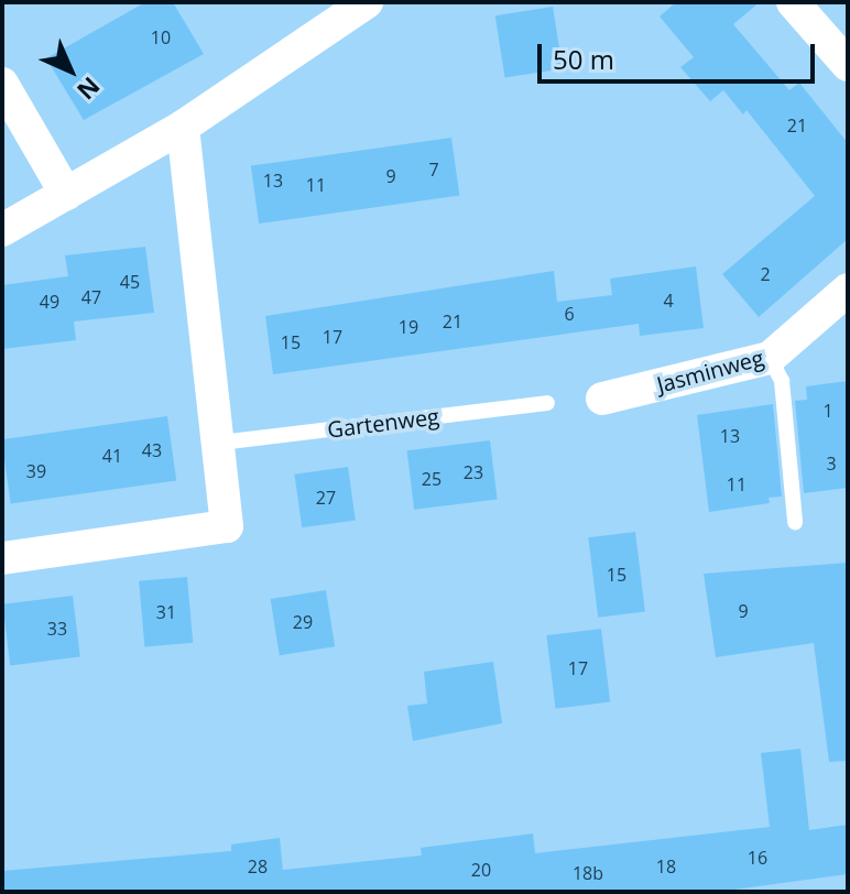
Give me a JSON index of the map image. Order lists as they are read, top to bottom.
{
  "streets": {
    "street": ["Jasminweg"],
    "lane": ["Gartenweg"]
  },
  "house_numbers": [
    "10",
    "21",
    "7",
    "9",
    "13",
    "11",
    "2",
    "45",
    "47",
    "4",
    "49",
    "6",
    "21",
    "19",
    "17",
    "15",
    "1",
    "13",
    "43",
    "41",
    "3",
    "39",
    "23",
    "25",
    "11",
    "27",
    "15",
    "9",
    "31",
    "29",
    "33",
    "17",
    "16",
    "28",
    "18",
    "20",
    "18b"
  ],
  "scale_bar": "50 m",
  "north": "bottom right"
}
